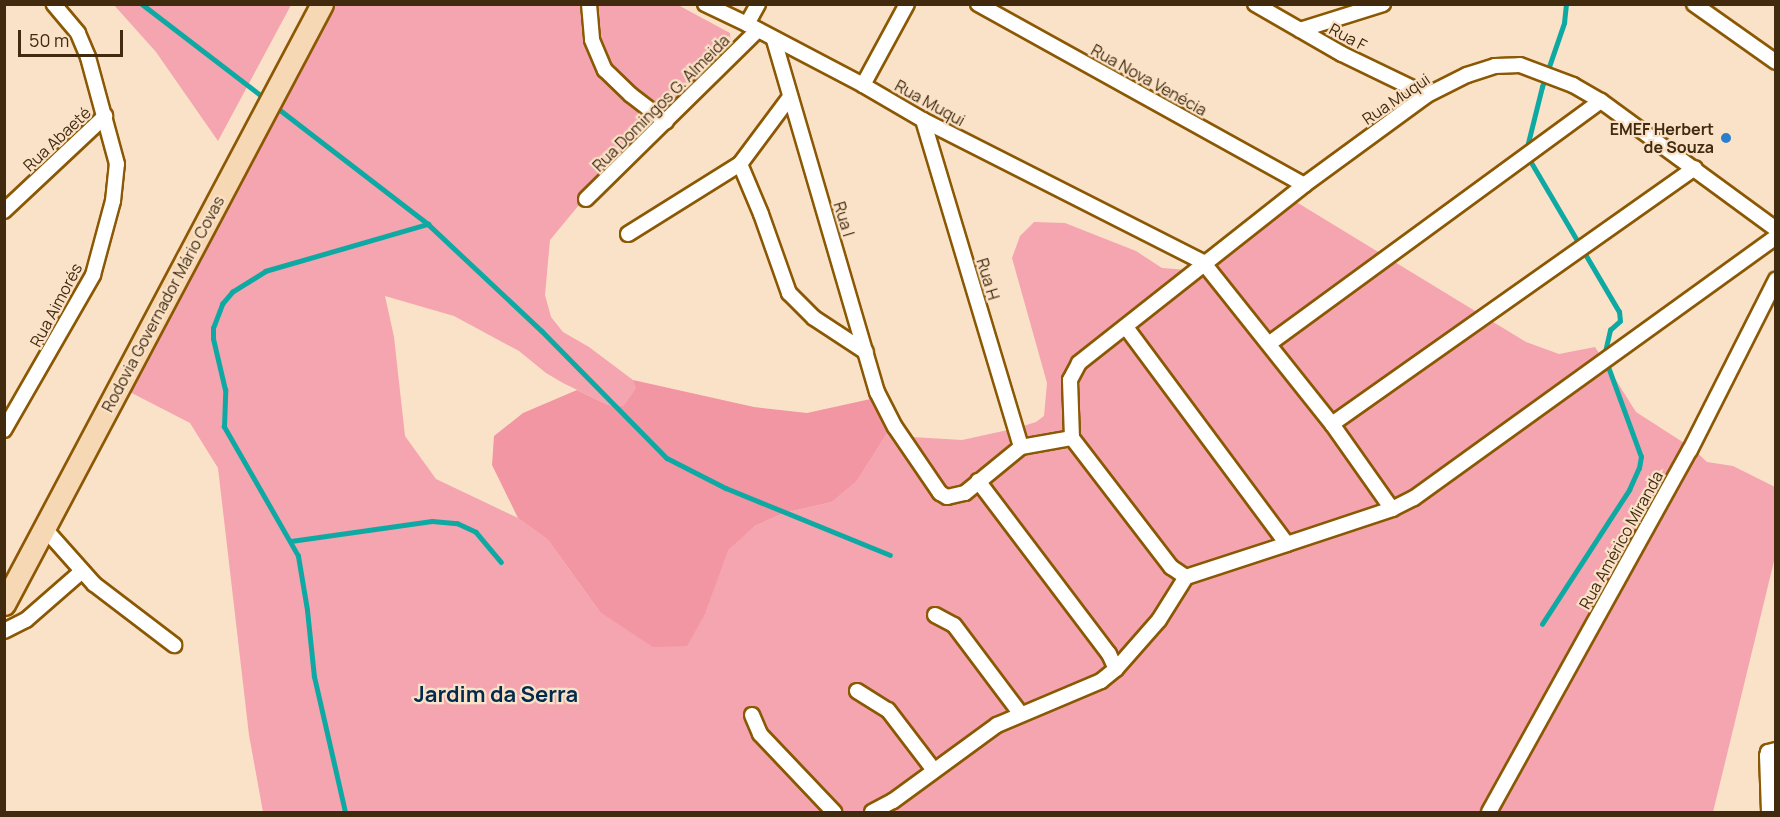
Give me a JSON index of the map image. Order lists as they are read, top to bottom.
{
  "streets": {
    "main road": ["Rodovia Governador Mário Covas"],
    "street": [
      "Rua F",
      "Rua Nova Venécia",
      "Rua Muqui",
      "Rua Domingos G. Almeida",
      "Rua Abaeté",
      "Rua I",
      "Rua H",
      "Rua Aimorés",
      "Rua Américo Miranda"
    ]
  },
  "crossings": [
    ["Rua F", "Rua Muqui"],
    ["Rua Nova Venécia", "Rua Muqui"],
    ["Rua Muqui", "Rua Domingos G. Almeida"],
    ["Rua Muqui", "Rua I"],
    ["Rua Muqui", "Rua H"],
    ["Rua Abaeté", "Rua Aimorés"],
    ["Rua I", "Rua H"]
  ],
  "districts": ["Jardim da Serra"],
  "places": ["EMEF Herbert de Souza"],
  "scale_bar": "50 m"
}
